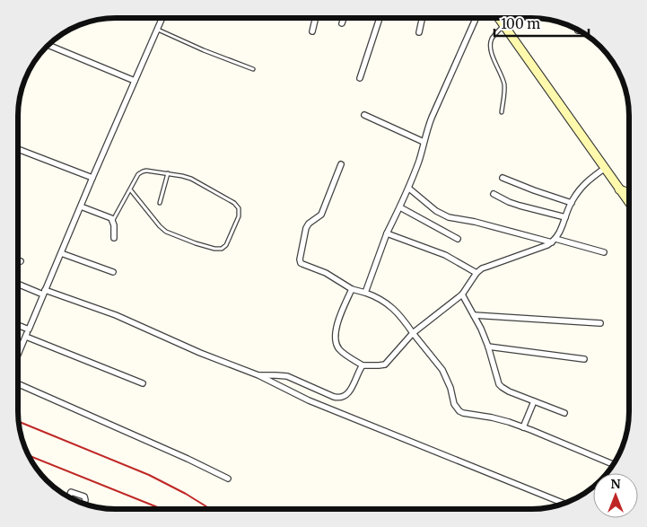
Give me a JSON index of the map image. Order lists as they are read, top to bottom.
{
  "scale_bar": "100 m",
  "north": "top"
}
